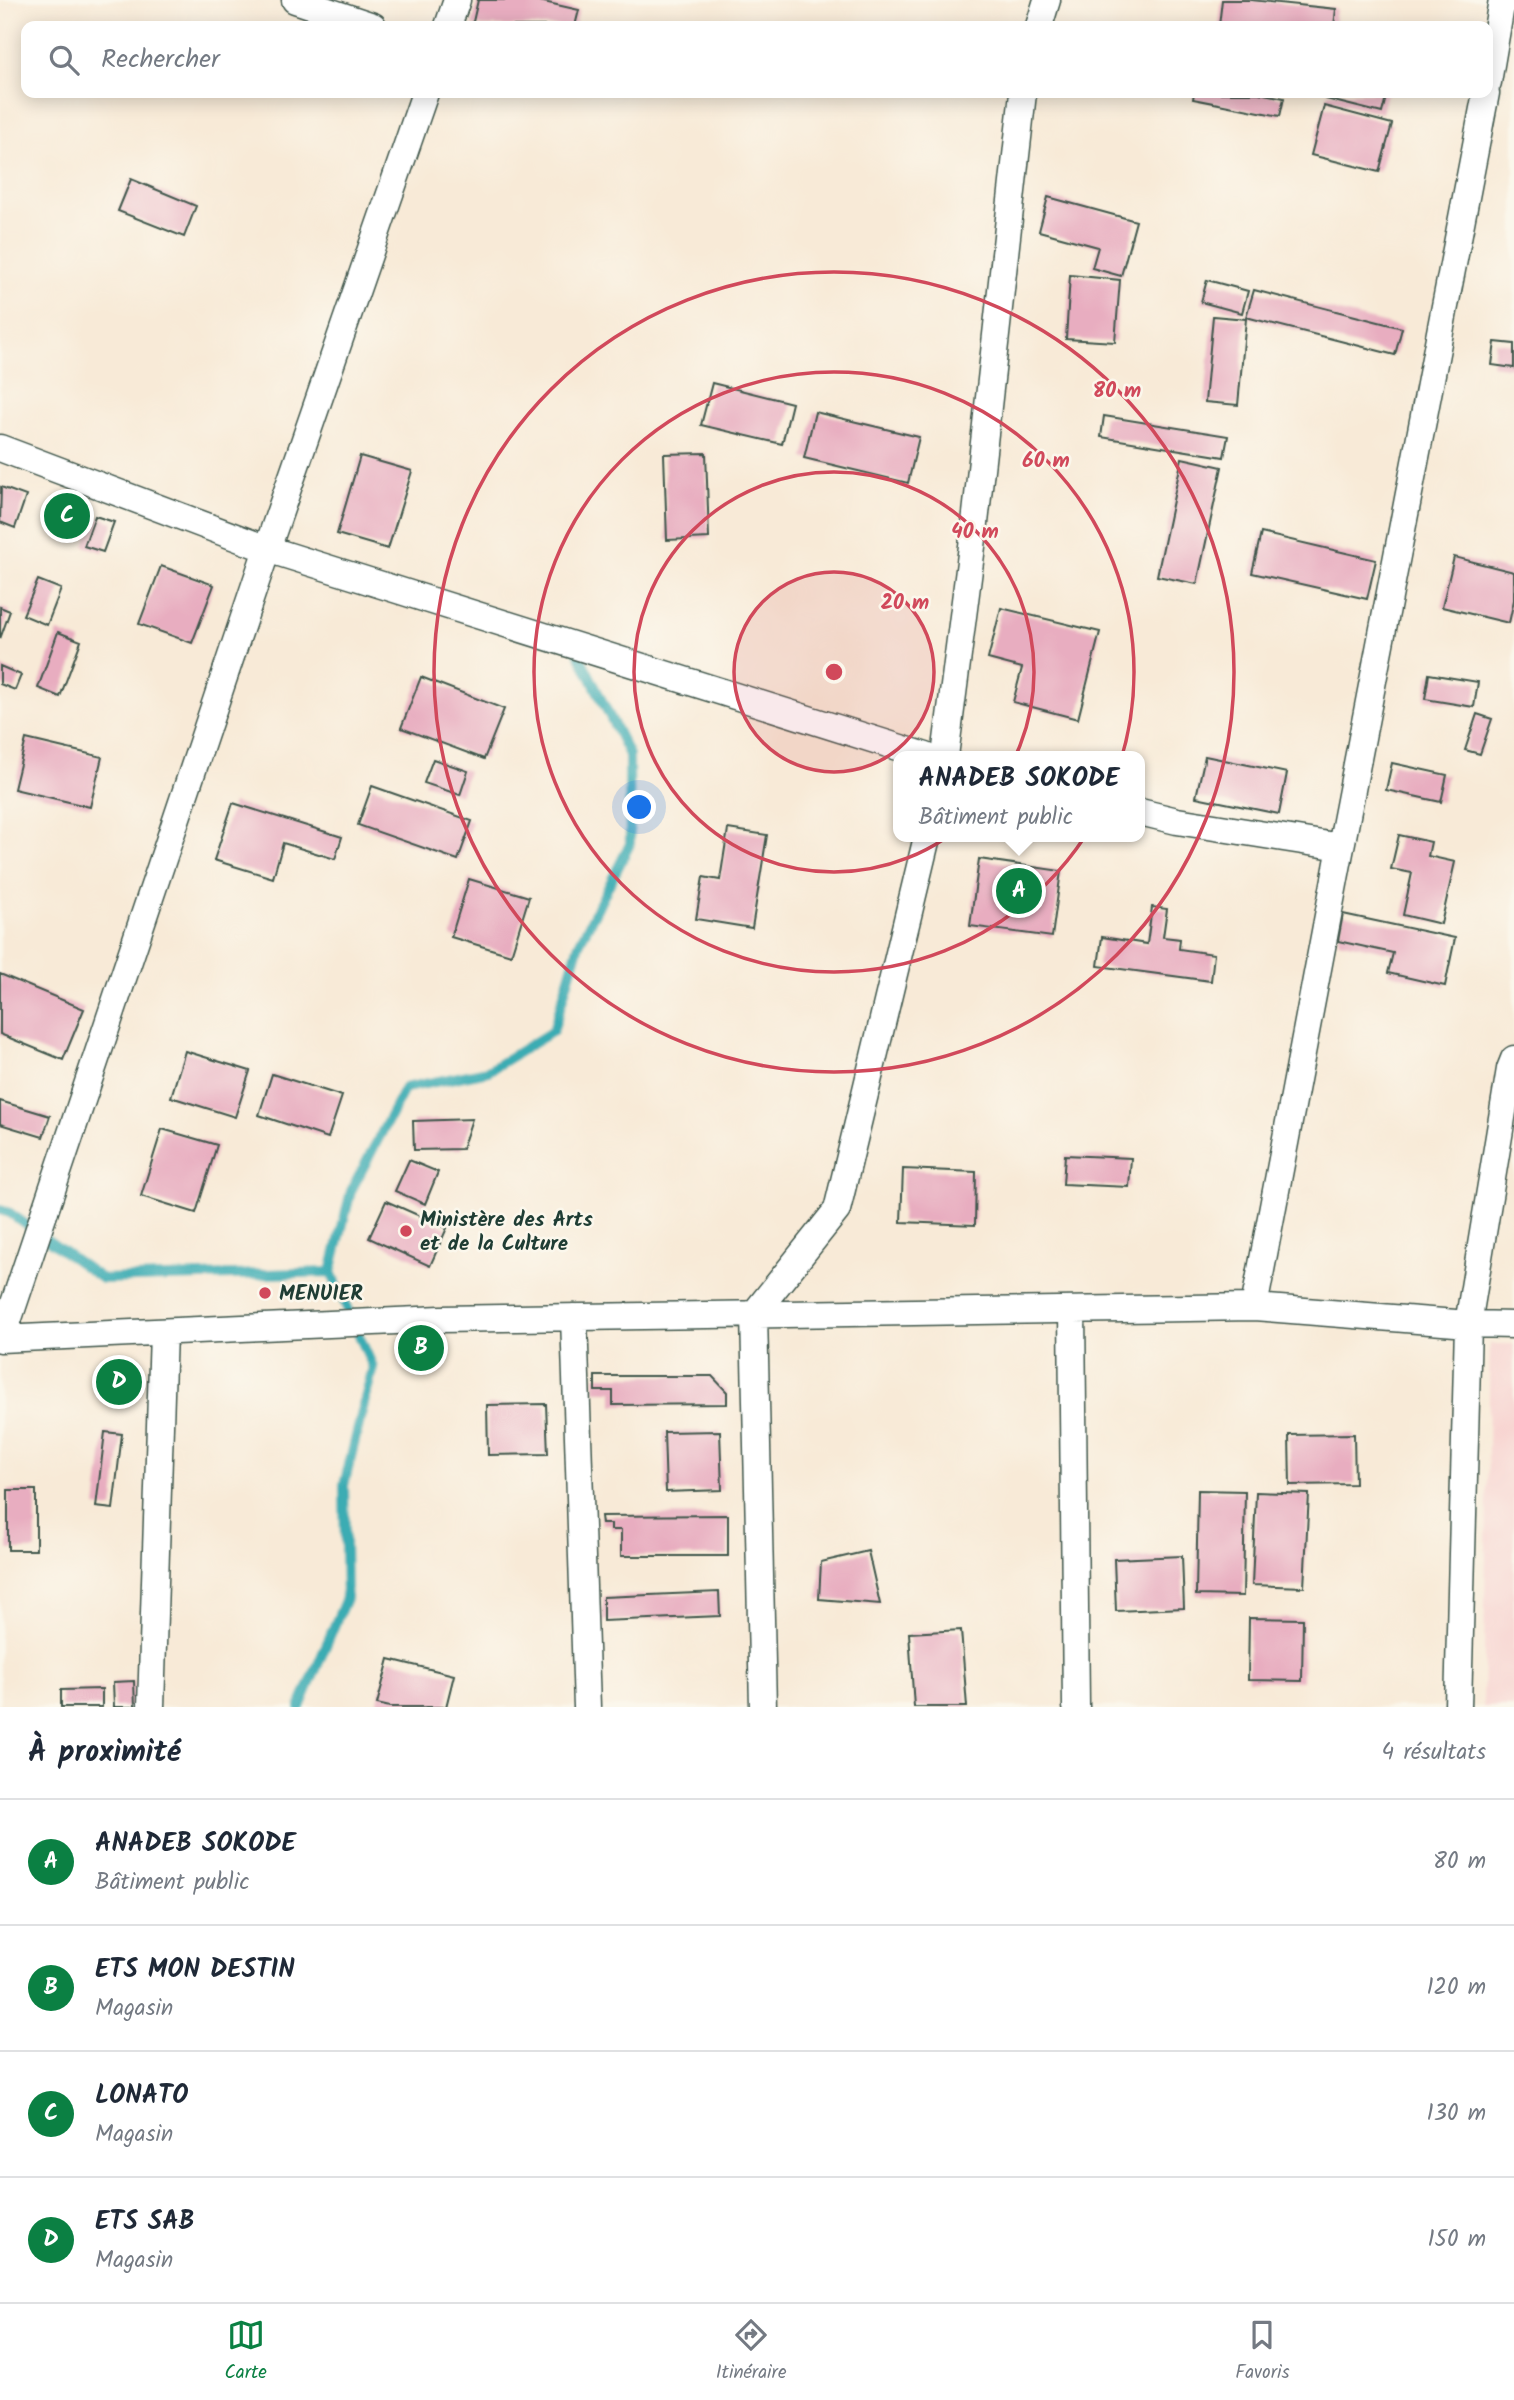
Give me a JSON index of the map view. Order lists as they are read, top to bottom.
{
  "places": ["Ministère des Arts et de la Culture", "MENUIER"],
  "page": {
    "search": "Rechercher",
    "pins": [
      "C",
      "A",
      "B",
      "D"
    ],
    "popup": ["ANADEB SOKODE", "Bâtiment public"],
    "heading": ["À proximité", "4 résultats"],
    "list": [
      {
        "mark": "A",
        "name": "ANADEB SOKODE",
        "note": "Bâtiment public",
        "value": "80 m"
      },
      {
        "mark": "B",
        "name": "ETS MON DESTIN",
        "note": "Magasin",
        "value": "120 m"
      },
      {
        "mark": "C",
        "name": "LONATO",
        "note": "Magasin",
        "value": "130 m"
      },
      {
        "mark": "D",
        "name": "ETS SAB",
        "note": "Magasin",
        "value": "150 m"
      }
    ],
    "nav": ["Carte", "Itinéraire", "Favoris"]
  },
  "rings": [
    "80 m",
    "60 m",
    "40 m",
    "20 m"
  ]
}
